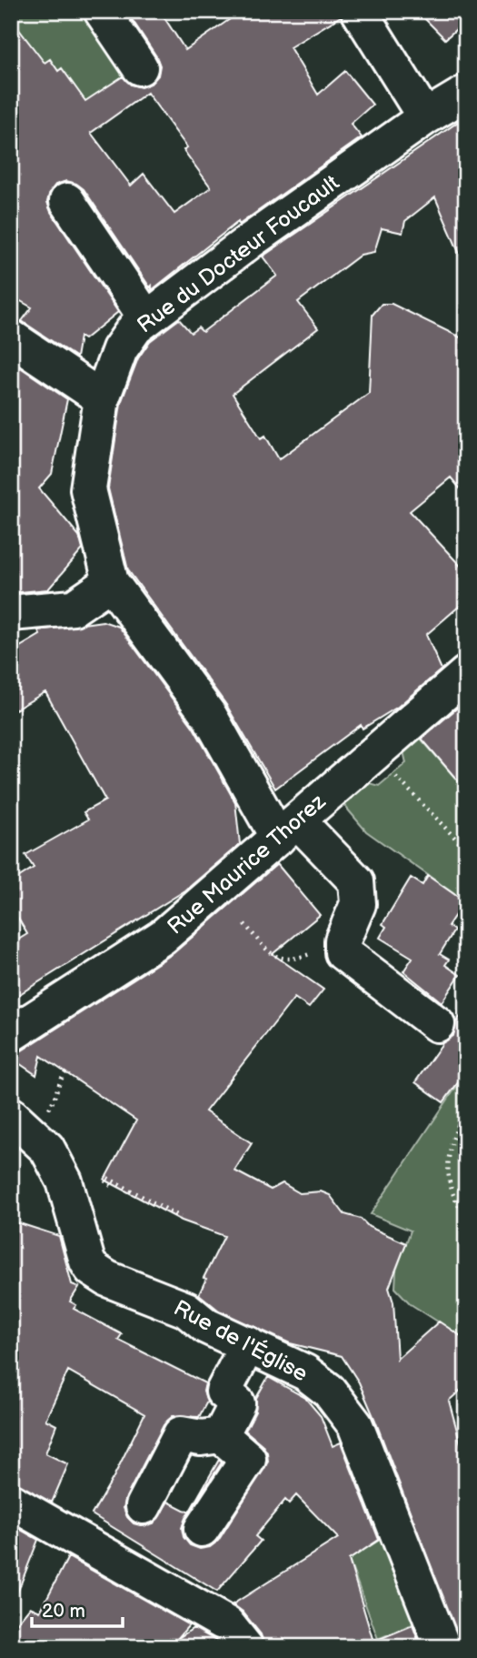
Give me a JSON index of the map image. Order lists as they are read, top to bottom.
{
  "streets": {
    "street": ["Rue du Docteur Foucault", "Rue Maurice Thorez", "Rue de l'Église"]
  },
  "crossings": [
    ["Rue du Docteur Foucault", "Rue Maurice Thorez"]
  ],
  "scale_bar": "20 m"
}
